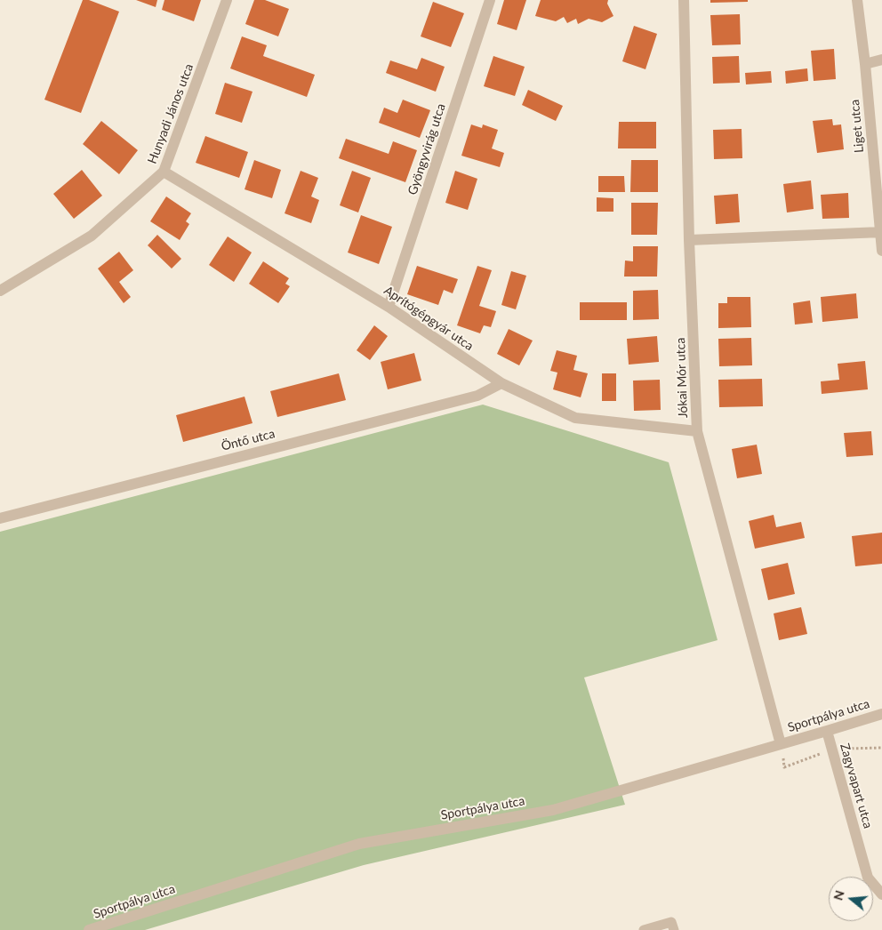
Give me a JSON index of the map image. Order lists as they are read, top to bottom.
{
  "streets": {
    "street": [
      "Hunyadi János utca",
      "Liget utca",
      "Gyöngyvirág utca",
      "Aprítógépgyár utca",
      "Jókai Mór utca",
      "Öntő utca",
      "Sportpálya utca",
      "Zagyvapart utca"
    ]
  },
  "crossings": [
    ["Hunyadi János utca", "Aprítógépgyár utca"],
    ["Gyöngyvirág utca", "Aprítógépgyár utca"],
    ["Aprítógépgyár utca", "Jókai Mór utca"],
    ["Aprítógépgyár utca", "Öntő utca"],
    ["Jókai Mór utca", "Sportpálya utca"],
    ["Sportpálya utca", "Zagyvapart utca"]
  ],
  "north": "left"
}
